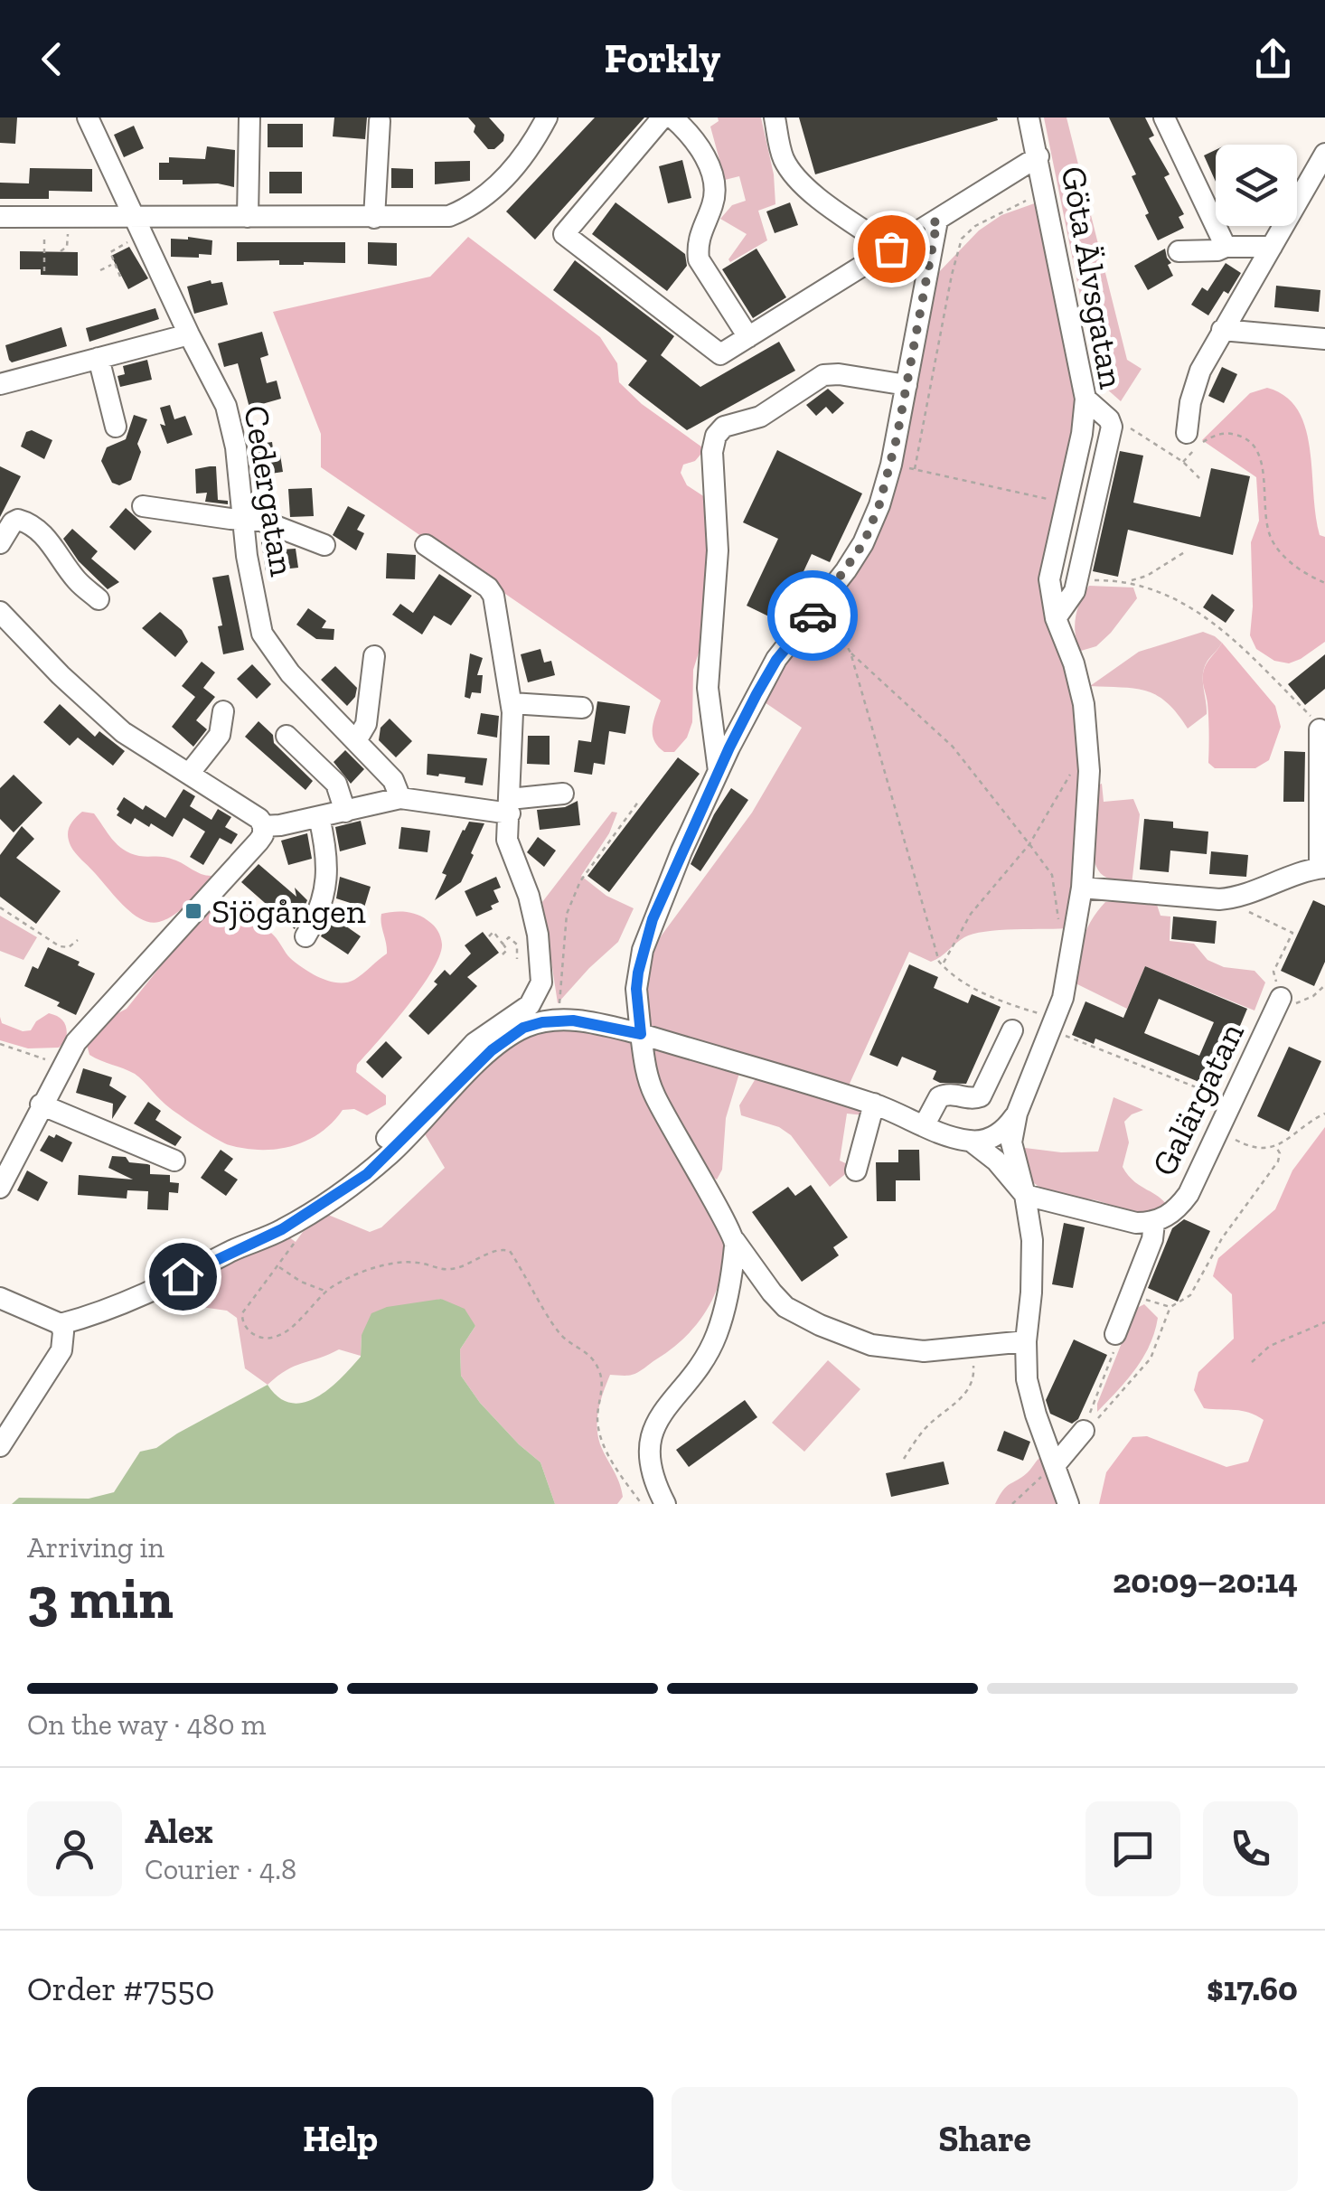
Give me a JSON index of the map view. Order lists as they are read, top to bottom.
{
  "streets": {
    "street": ["Göta Älvsgatan", "Cedergatan", "Galärgatan"]
  },
  "crossings": [
    ["Göta Älvsgatan", "Galärgatan"]
  ],
  "places": {
    "transit": ["Sjögången"]
  },
  "page": {
    "header": "Forkly",
    "heading": ["3 min", "Arriving in", "20:09–20:14"],
    "panel": [
      "Alex",
      "Courier · 4.8",
      "Order #7550",
      "$17.60"
    ],
    "bar": "On the way · 480 m",
    "buttons": ["Help", "Share"]
  }
}
